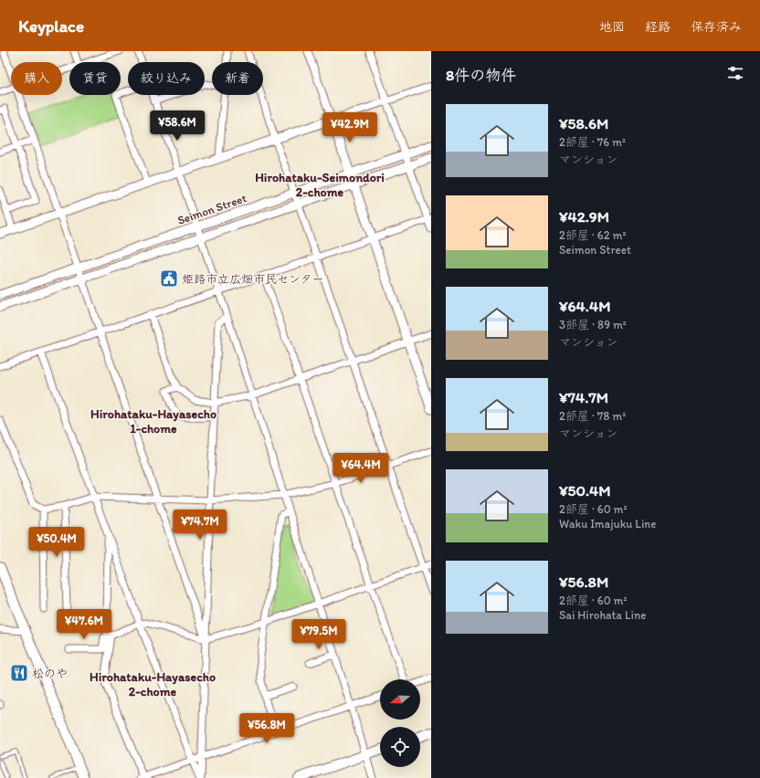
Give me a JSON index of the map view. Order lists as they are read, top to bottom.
{
  "streets": {
    "street": ["Seimon Street"]
  },
  "districts": ["Hirohataku-Seimondori 2-chome", "Hirohataku-Hayasecho 1-chome", "Hirohataku-Hayasecho 2-chome"],
  "places": {
    "public building": ["姫路市立広畑市民センター"],
    "restaurant": ["松のや"]
  },
  "north": "left",
  "page": {
    "header": "Keyplace",
    "nav": ["地図", "経路", "保存済み"],
    "heading": "8件の物件",
    "chip": [
      "購入",
      "賃貸",
      "絞り込み",
      "新着"
    ],
    "list": [
      {
        "name": "¥58.6M",
        "note": "2部屋 · 76 m² · マンション"
      },
      {
        "name": "¥42.9M",
        "note": "2部屋 · 62 m² · Seimon Street"
      },
      {
        "name": "¥64.4M",
        "note": "3部屋 · 89 m² · マンション"
      },
      {
        "name": "¥74.7M",
        "note": "2部屋 · 78 m² · マンション"
      },
      {
        "name": "¥50.4M",
        "note": "2部屋 · 60 m² · Waku Imajuku Line"
      },
      {
        "name": "¥56.8M",
        "note": "2部屋 · 60 m² · Sai Hirohata Line"
      }
    ],
    "price": [
      "¥58.6M",
      "¥42.9M",
      "¥64.4M",
      "¥74.7M",
      "¥50.4M",
      "¥47.6M",
      "¥79.5M",
      "¥56.8M"
    ]
  }
}
